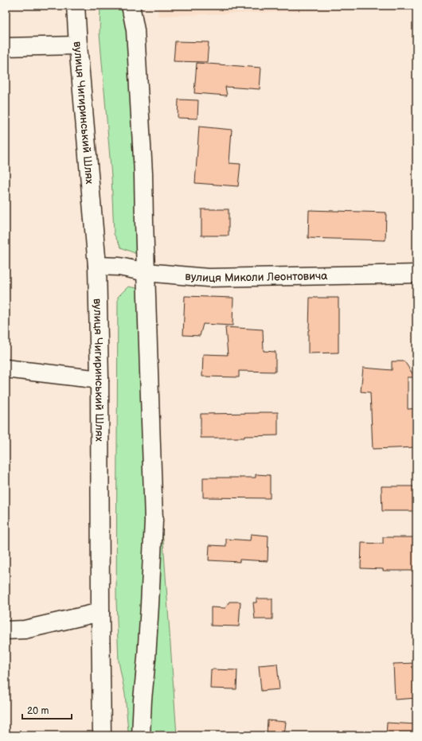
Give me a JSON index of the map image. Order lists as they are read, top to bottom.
{
  "streets": {
    "street": ["вулиця Чигиринський Шлях", "вулиця Миколи Леонтовича"]
  },
  "crossings": [
    ["вулиця Чигиринський Шлях", "вулиця Миколи Леонтовича"]
  ],
  "scale_bar": "20 m"
}
